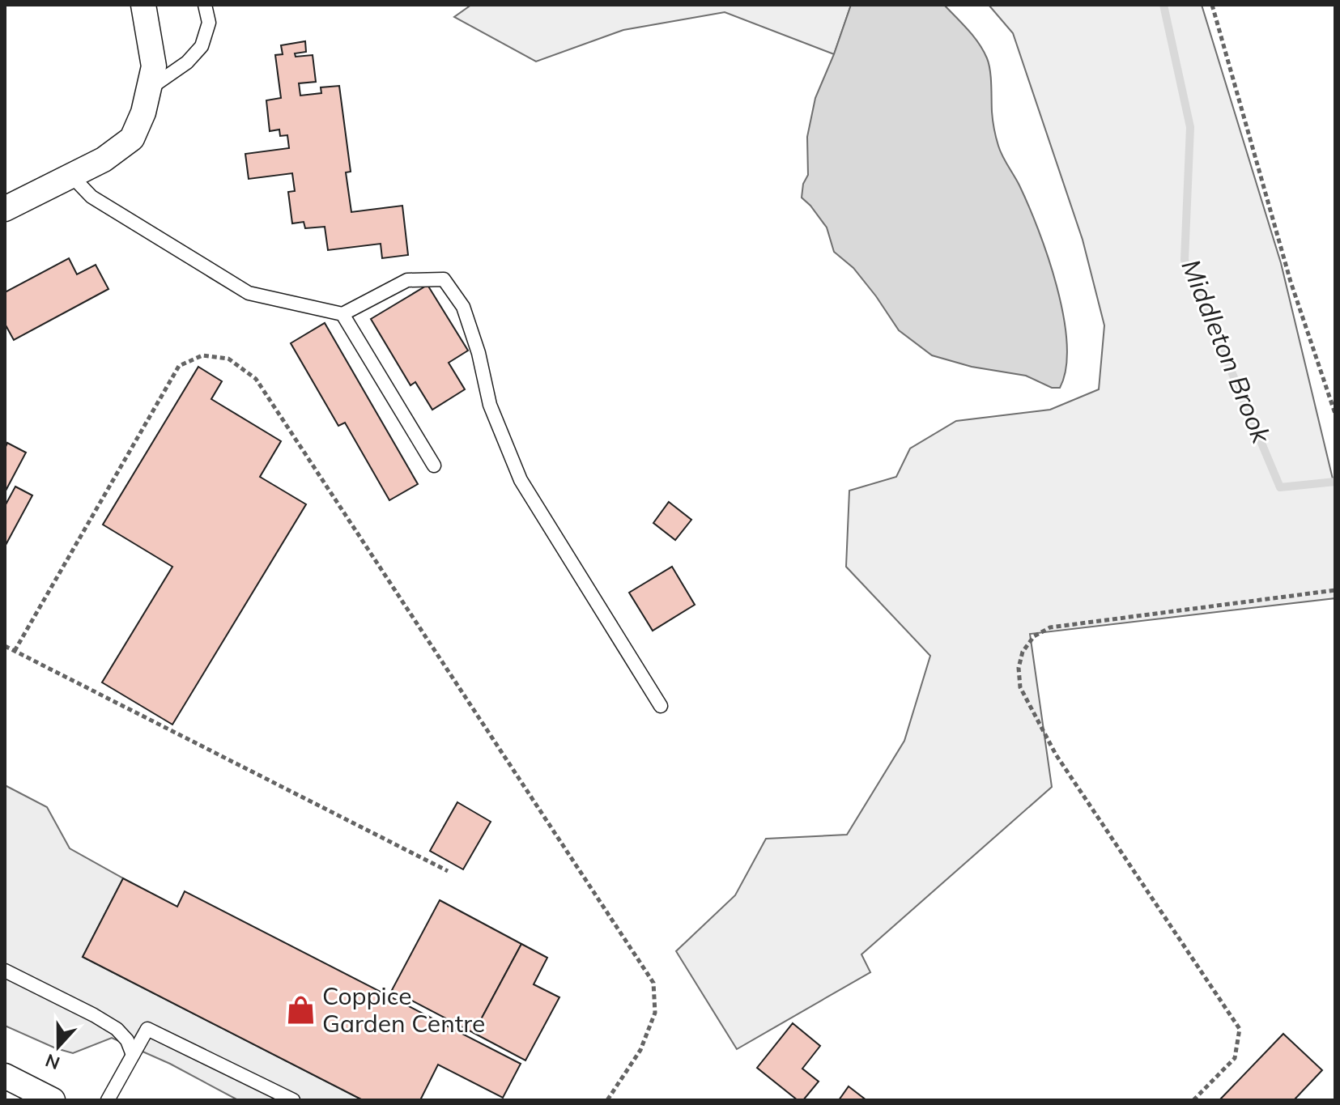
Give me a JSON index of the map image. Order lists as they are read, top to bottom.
{
  "water": ["Middleton Brook"],
  "places": {
    "shop": ["Coppice Garden Centre"]
  },
  "north": "bottom"
}
